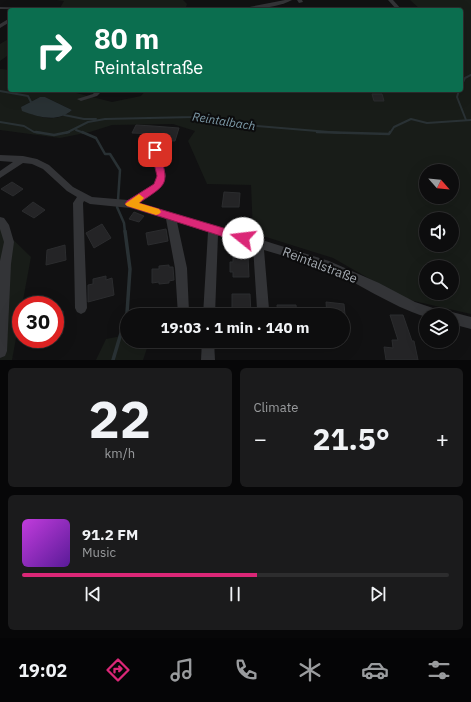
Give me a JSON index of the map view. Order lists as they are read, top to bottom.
{
  "streets": {
    "street": ["Reintalstraße"]
  },
  "water": ["Reintalbach"],
  "north": "bottom right",
  "page": {
    "turn": ["80 m", "Reintalstraße"],
    "limit": "30",
    "trip": "19:03 · 1 min · 140 m",
    "tile": [
      ["22", "km/h"],
      "Climate"
    ],
    "heat": ["−", "21.5°", "+"],
    "song": ["91.2 FM", "Music"],
    "tabs": "19:02"
  }
}
